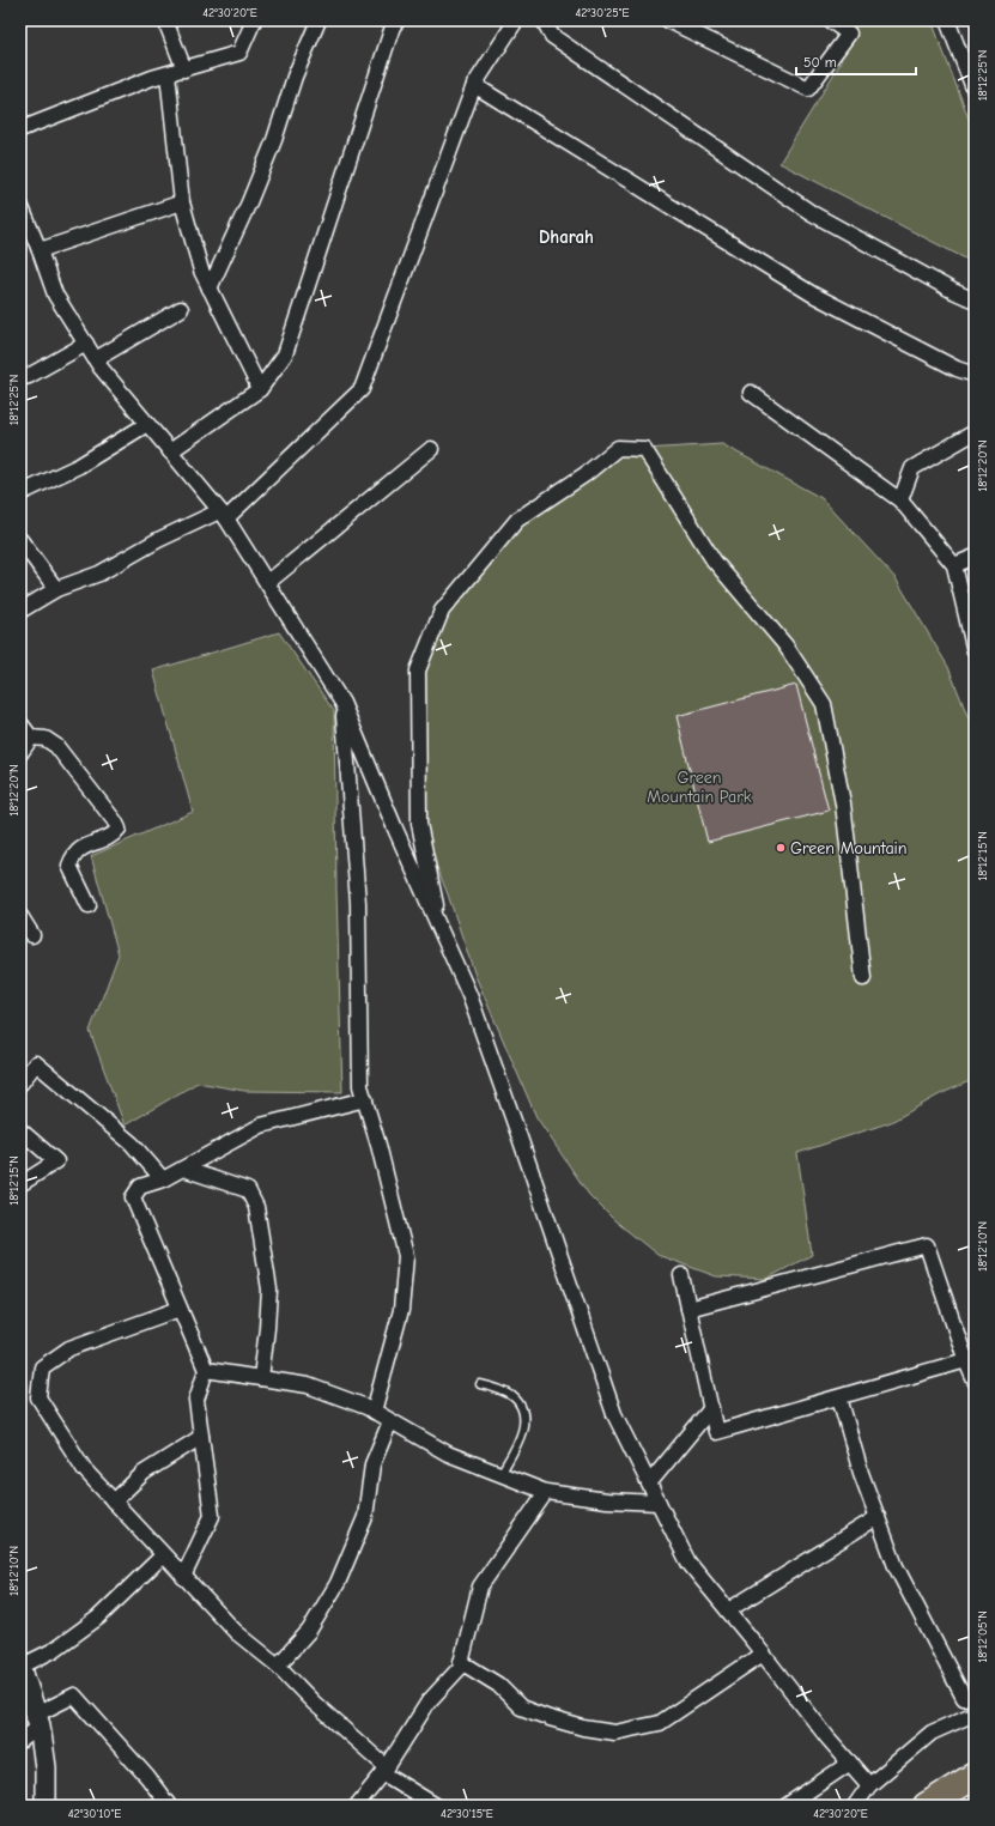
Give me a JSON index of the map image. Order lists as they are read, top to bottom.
{
  "districts": ["Dharah"],
  "parks": ["Green Mountain Park"],
  "places": ["Green Mountain"],
  "scale_bar": "50 m",
  "coordinates": [
    "42°30'20\"E",
    "42°30'25\"E",
    "18°12'25\"N",
    "18°12'20\"N",
    "18°12'15\"N",
    "18°12'10\"N",
    "18°12'05\"N",
    "42°30'10\"E",
    "42°30'15\"E"
  ]
}
